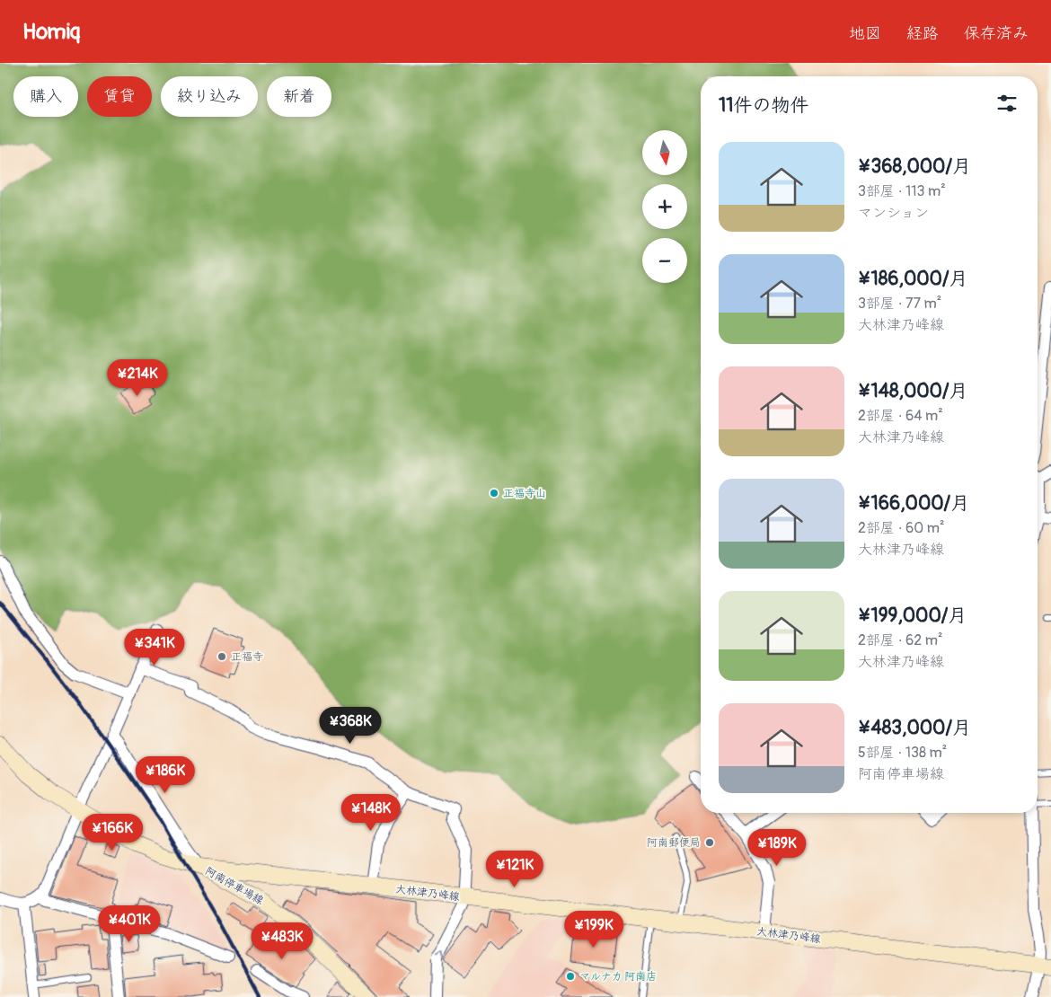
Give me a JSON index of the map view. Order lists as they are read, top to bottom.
{
  "streets": {
    "main road": ["阿南停車場線", "大林津乃峰線"]
  },
  "crossings": [
    ["阿南停車場線", "大林津乃峰線"]
  ],
  "places": [
    "正福寺山",
    "正福寺",
    "阿南郵便局",
    "マルナカ 阿南店"
  ],
  "north": "bottom",
  "page": {
    "header": "Homiq",
    "nav": ["地図", "経路", "保存済み"],
    "chip": [
      "購入",
      "賃貸",
      "絞り込み",
      "新着"
    ],
    "heading": "11件の物件",
    "map_buttons": ["+", "−"],
    "list": [
      {
        "name": "¥368,000/月",
        "note": "3部屋 · 113 m² · マンション"
      },
      {
        "name": "¥186,000/月",
        "note": "3部屋 · 77 m² · 大林津乃峰線"
      },
      {
        "name": "¥148,000/月",
        "note": "2部屋 · 64 m² · 大林津乃峰線"
      },
      {
        "name": "¥166,000/月",
        "note": "2部屋 · 60 m² · 大林津乃峰線"
      },
      {
        "name": "¥199,000/月",
        "note": "2部屋 · 62 m² · 大林津乃峰線"
      },
      {
        "name": "¥483,000/月",
        "note": "5部屋 · 138 m² · 阿南停車場線"
      }
    ],
    "price": [
      "¥214K",
      "¥341K",
      "¥368K",
      "¥186K",
      "¥148K",
      "¥166K",
      "¥189K",
      "¥121K",
      "¥401K",
      "¥199K",
      "¥483K"
    ]
  }
}
